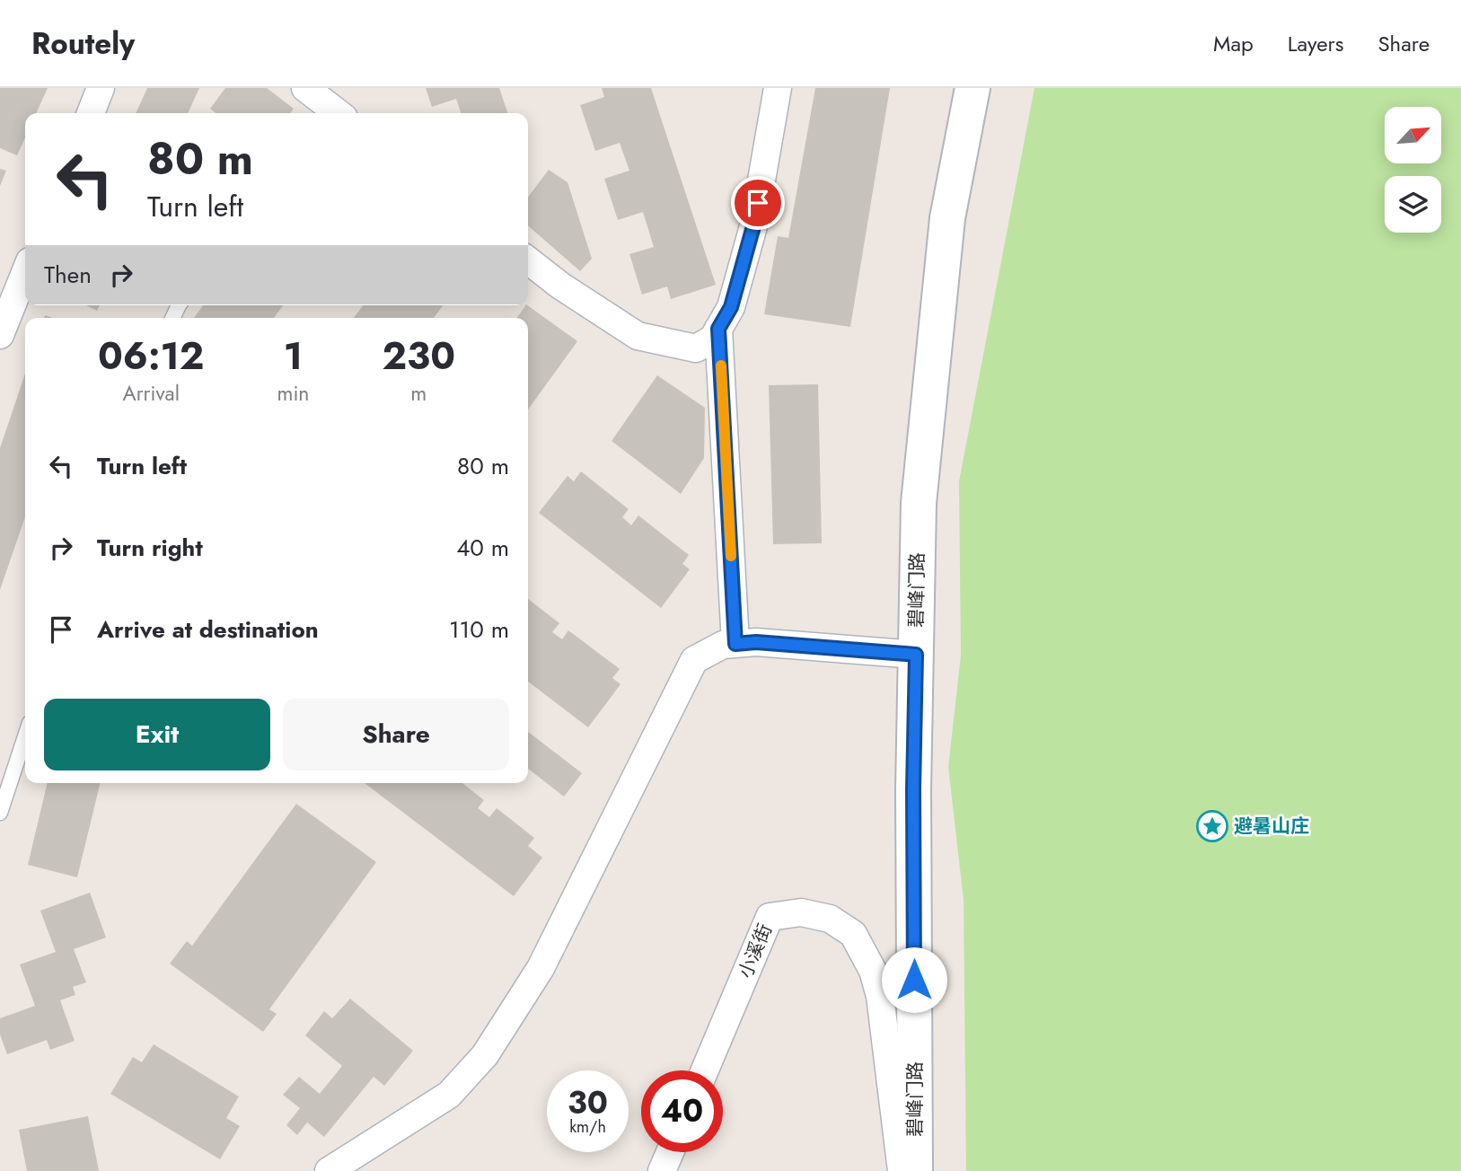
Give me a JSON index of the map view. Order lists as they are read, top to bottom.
{
  "streets": {
    "street": ["碧峰门路", "小溪街"]
  },
  "places": {
    "place": ["避暑山庄"]
  },
  "north": "top right",
  "page": {
    "header": "Routely",
    "nav": ["Map", "Layers", "Share"],
    "turn": ["80 m", "Turn left"],
    "then": "Then",
    "eta": [
      "06:12",
      "Arrival",
      "1",
      "min",
      "230",
      "m"
    ],
    "list": [
      {
        "name": "Turn left",
        "value": "80 m"
      },
      {
        "name": "Turn right",
        "value": "40 m"
      },
      {
        "name": "Arrive at destination",
        "value": "110 m"
      }
    ],
    "buttons": ["Exit", "Share"],
    "speed": "30 km/h",
    "limit": "40"
  }
}
